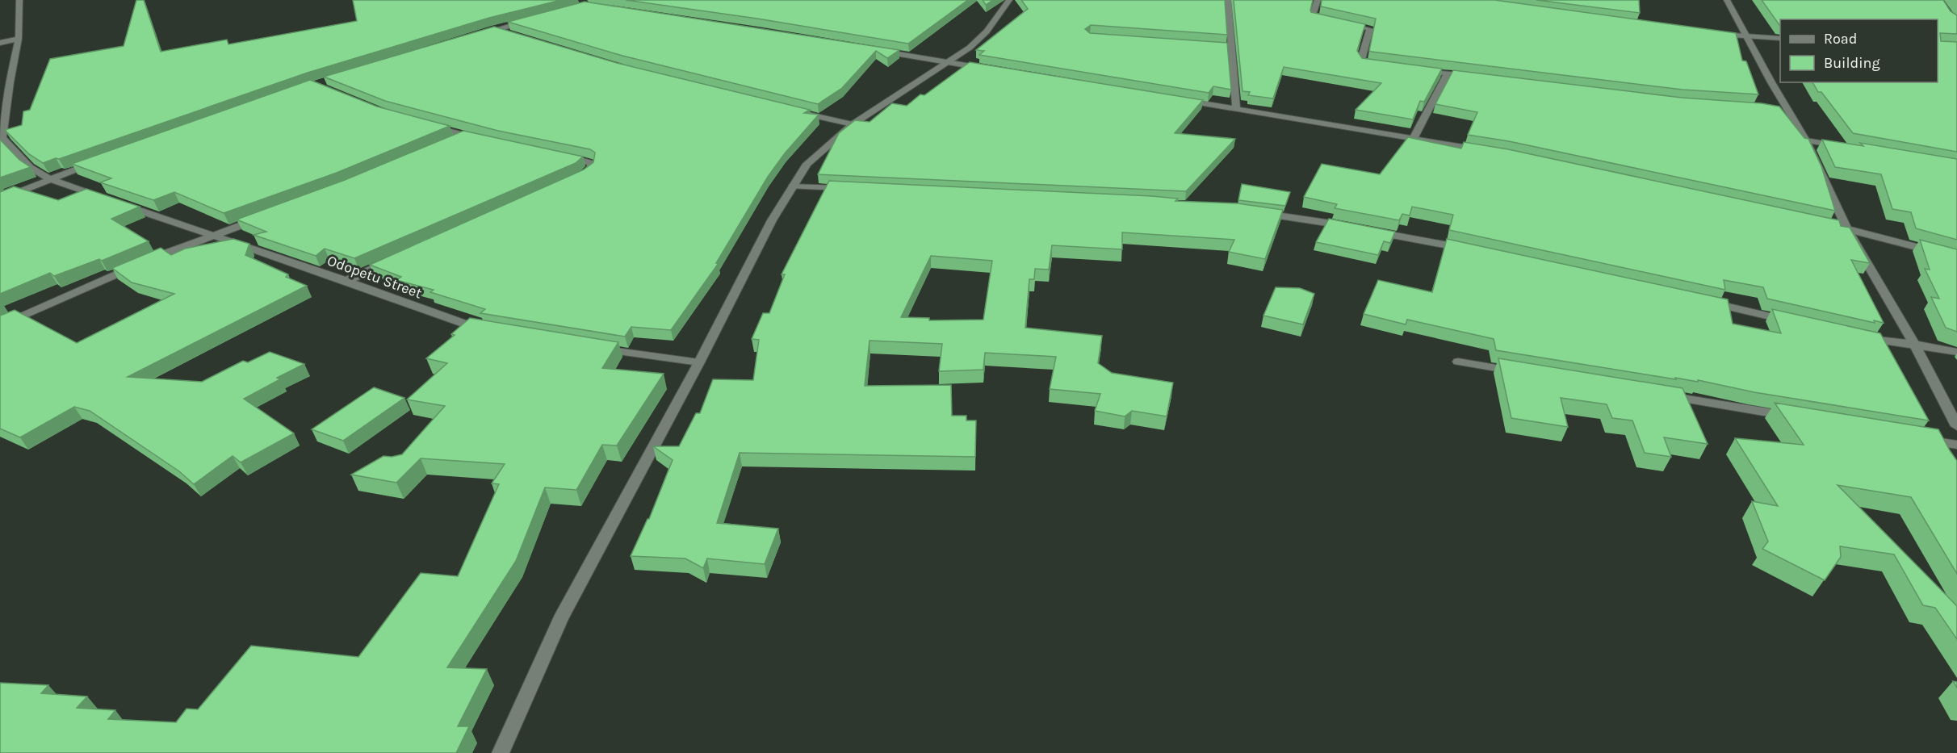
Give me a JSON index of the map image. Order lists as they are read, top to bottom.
{
  "streets": {
    "street": ["Odopetu Street"]
  },
  "legend": ["Road", "Building"]
}
